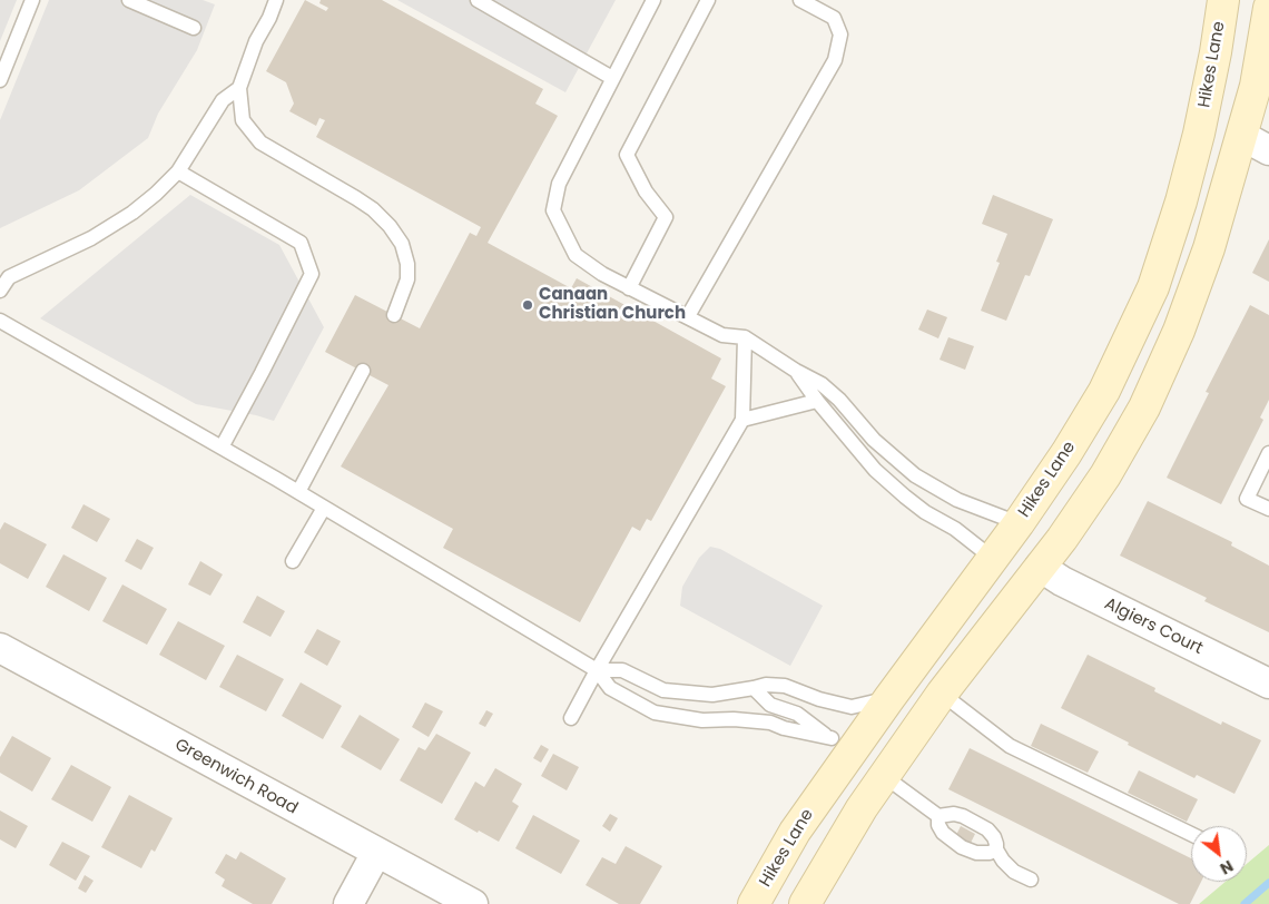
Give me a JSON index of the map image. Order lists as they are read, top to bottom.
{
  "streets": {
    "main road": ["Hikes Lane"],
    "street": ["Algiers Court", "Greenwich Road"]
  },
  "places": ["Canaan Christian Church"],
  "north": "bottom right"
}
